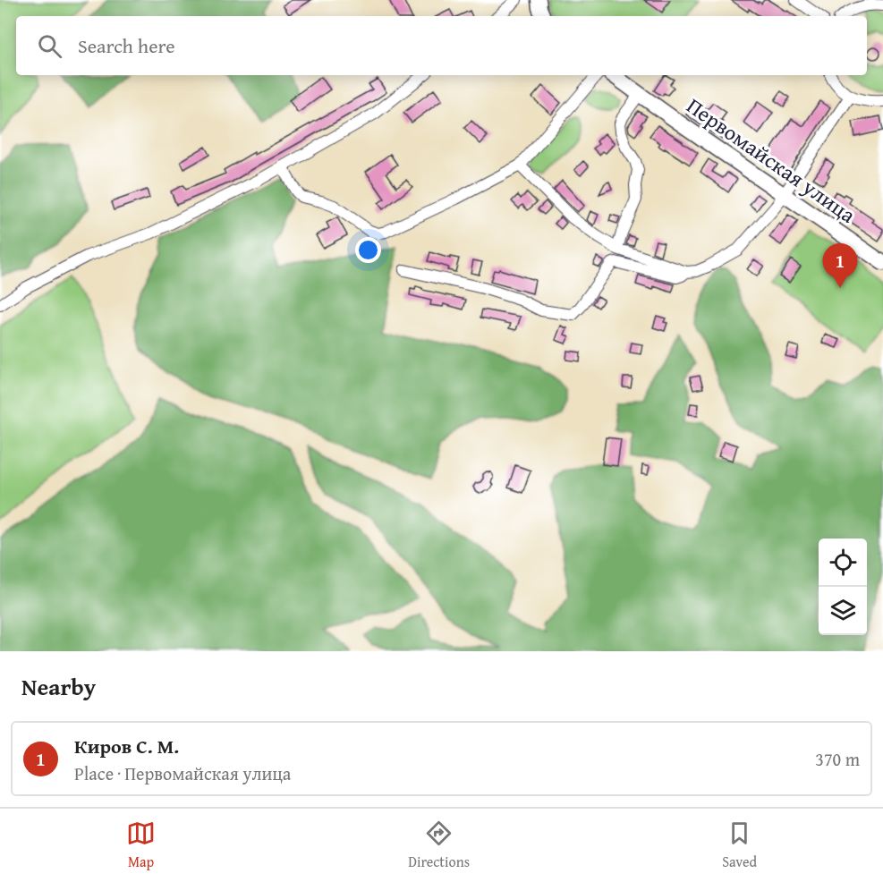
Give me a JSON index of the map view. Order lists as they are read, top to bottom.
{
  "streets": {
    "main road": ["Первомайская улица"]
  },
  "page": {
    "search": "Search here",
    "pins": "1",
    "heading": "Nearby",
    "list": [
      {
        "mark": "1",
        "name": "Киров С. М.",
        "note": "Place · Первомайская улица",
        "value": "370 m"
      }
    ],
    "nav": ["Map", "Directions", "Saved"]
  }
}
